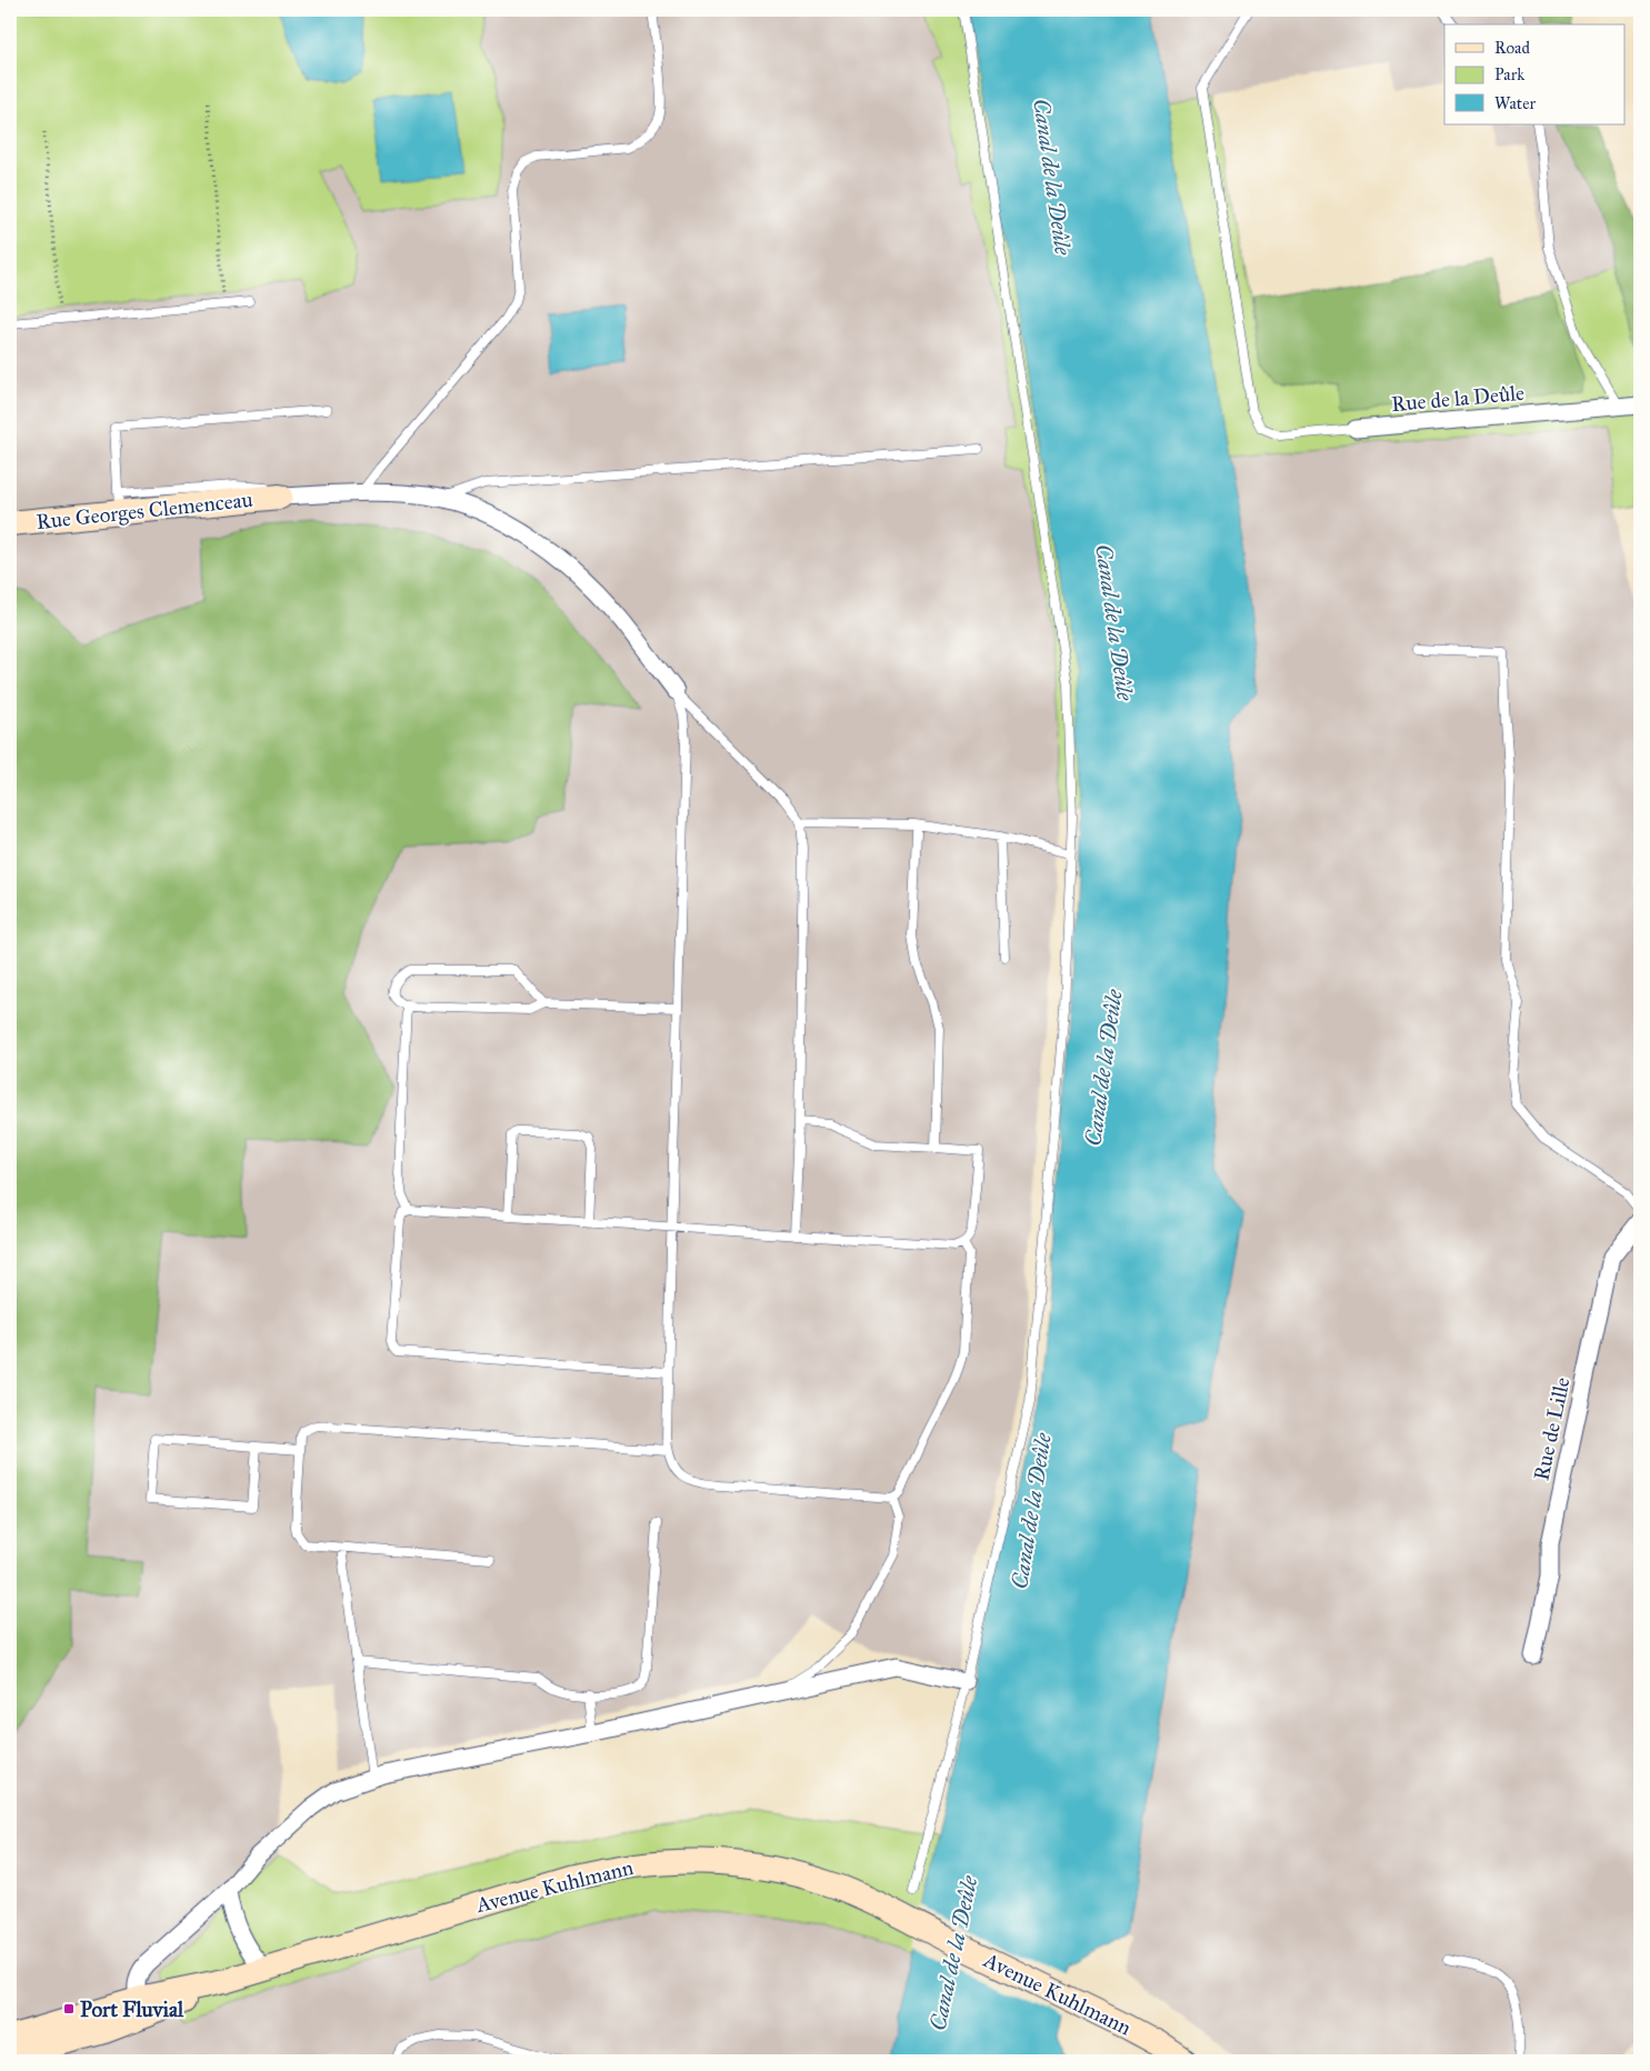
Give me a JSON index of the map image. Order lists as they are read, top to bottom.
{
  "streets": {
    "street": [
      "Rue de la Deûle",
      "Rue Georges Clemenceau",
      "Rue de Lille",
      "Avenue Kuhlmann"
    ]
  },
  "water": ["Canal de la Deûle"],
  "places": {
    "transit": ["Port Fluvial"]
  },
  "legend": ["Road", "Park", "Water"]
}
